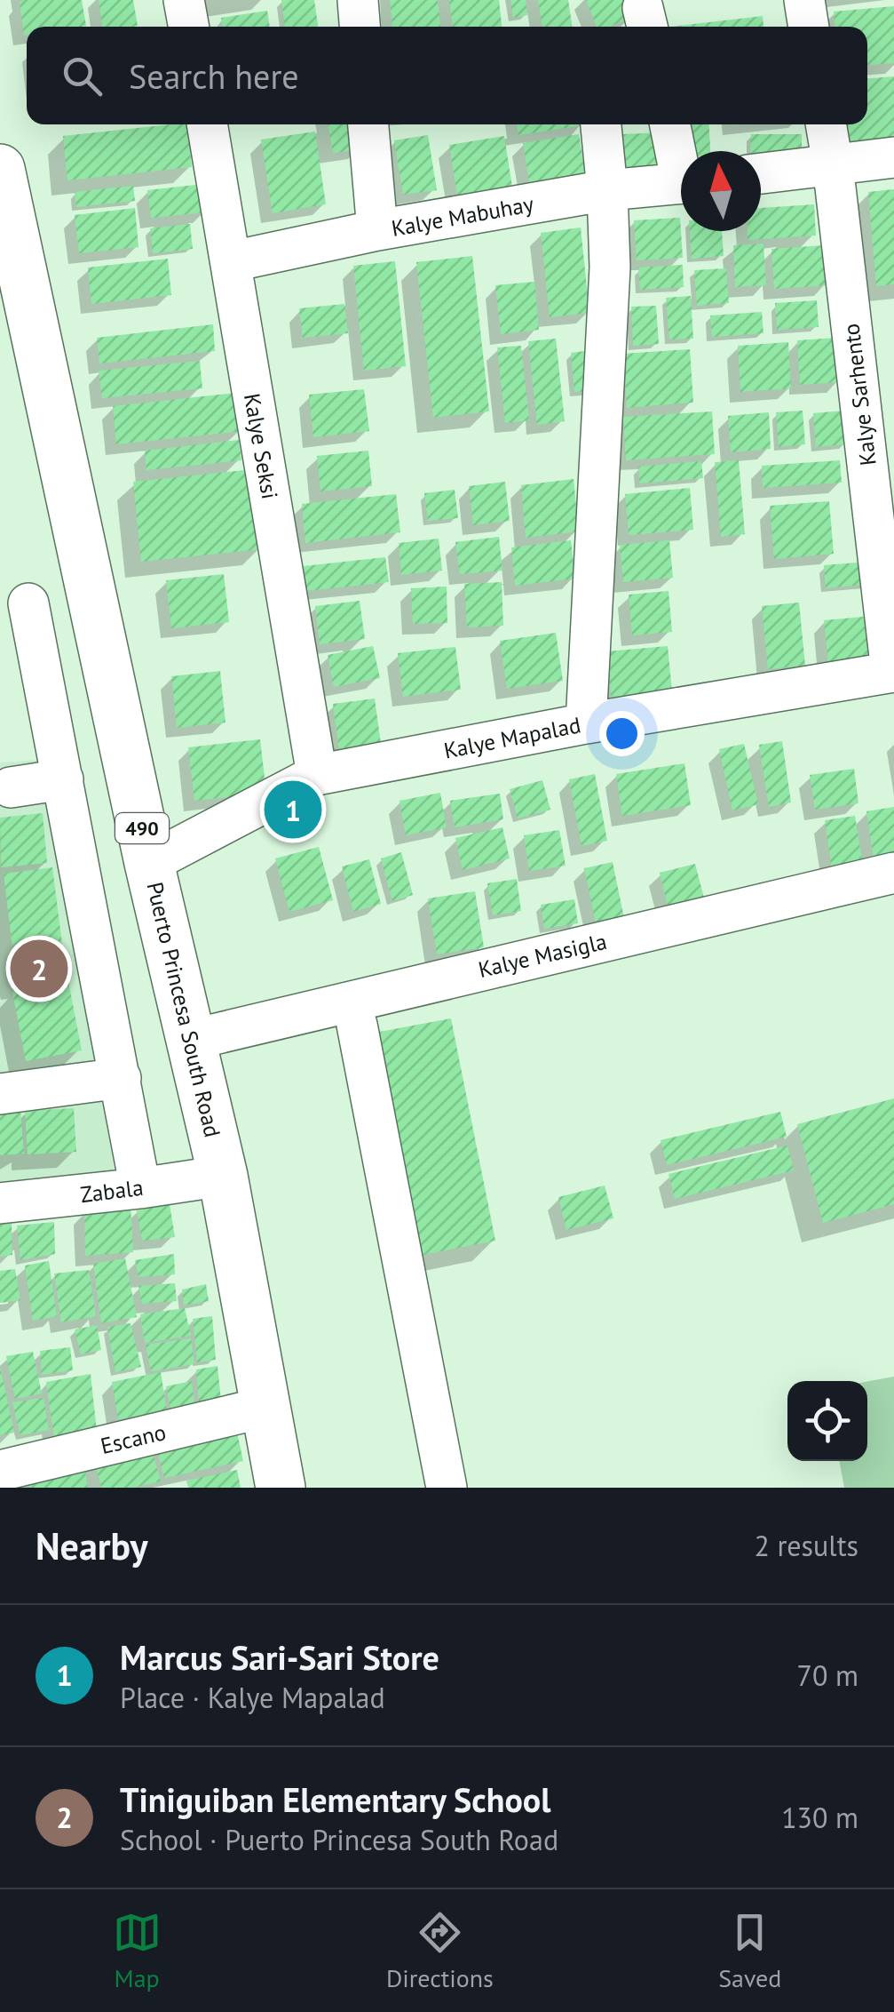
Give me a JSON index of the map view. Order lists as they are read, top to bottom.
{
  "streets": {
    "main road": ["490", "Puerto Princesa South Road"],
    "street": [
      "Kalye Mabuhay",
      "Kalye Sarhento",
      "Kalye Seksi",
      "Kalye Mapalad",
      "Kalye Masigla",
      "Zabala",
      "Escano"
    ]
  },
  "crossings": [
    ["Kalye Mabuhay", "Kalye Seksi"],
    ["Kalye Sarhento", "Kalye Mapalad"],
    ["Kalye Seksi", "Kalye Mapalad"],
    ["Kalye Mapalad", "Puerto Princesa South Road"],
    ["Kalye Masigla", "Puerto Princesa South Road"],
    ["Puerto Princesa South Road", "Zabala"],
    ["Puerto Princesa South Road", "Escano"]
  ],
  "north": "top",
  "page": {
    "search": "Search here",
    "pins": ["1", "2"],
    "heading": ["Nearby", "2 results"],
    "list": [
      {
        "mark": "1",
        "name": "Marcus Sari-Sari Store",
        "note": "Place · Kalye Mapalad",
        "value": "70 m"
      },
      {
        "mark": "2",
        "name": "Tiniguiban Elementary School",
        "note": "School · Puerto Princesa South Road",
        "value": "130 m"
      }
    ],
    "nav": ["Map", "Directions", "Saved"]
  }
}
